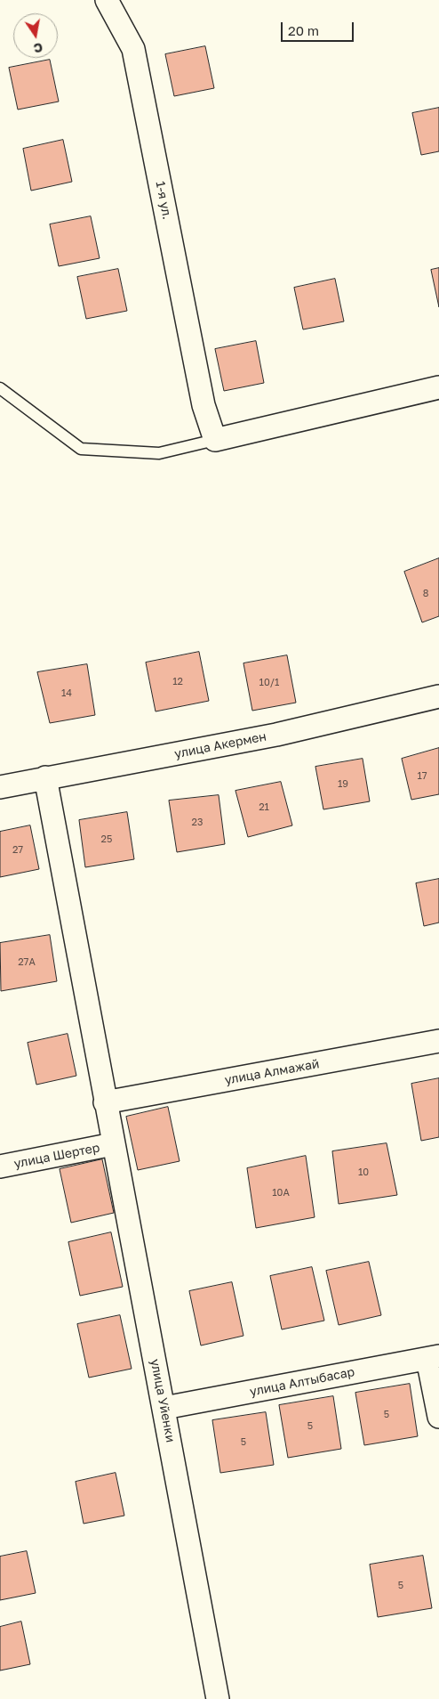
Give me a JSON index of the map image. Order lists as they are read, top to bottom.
{
  "streets": {
    "street": [
      "1-я ул.",
      "улица Акермен",
      "улица Алмажай",
      "улица Шертер",
      "улица Алтыбасар",
      "улица Уйенки"
    ]
  },
  "crossings": [
    ["улица Акермен", "улица Уйенки"],
    ["улица Алмажай", "улица Уйенки"],
    ["улица Шертер", "улица Уйенки"],
    ["улица Алтыбасар", "улица Уйенки"]
  ],
  "house_numbers": [
    "8",
    "12",
    "10/1",
    "14",
    "17",
    "19",
    "21",
    "23",
    "25",
    "27",
    "27А",
    "10",
    "10А",
    "5",
    "5",
    "5",
    "5"
  ],
  "scale_bar": "20 m",
  "north": "bottom"
}
